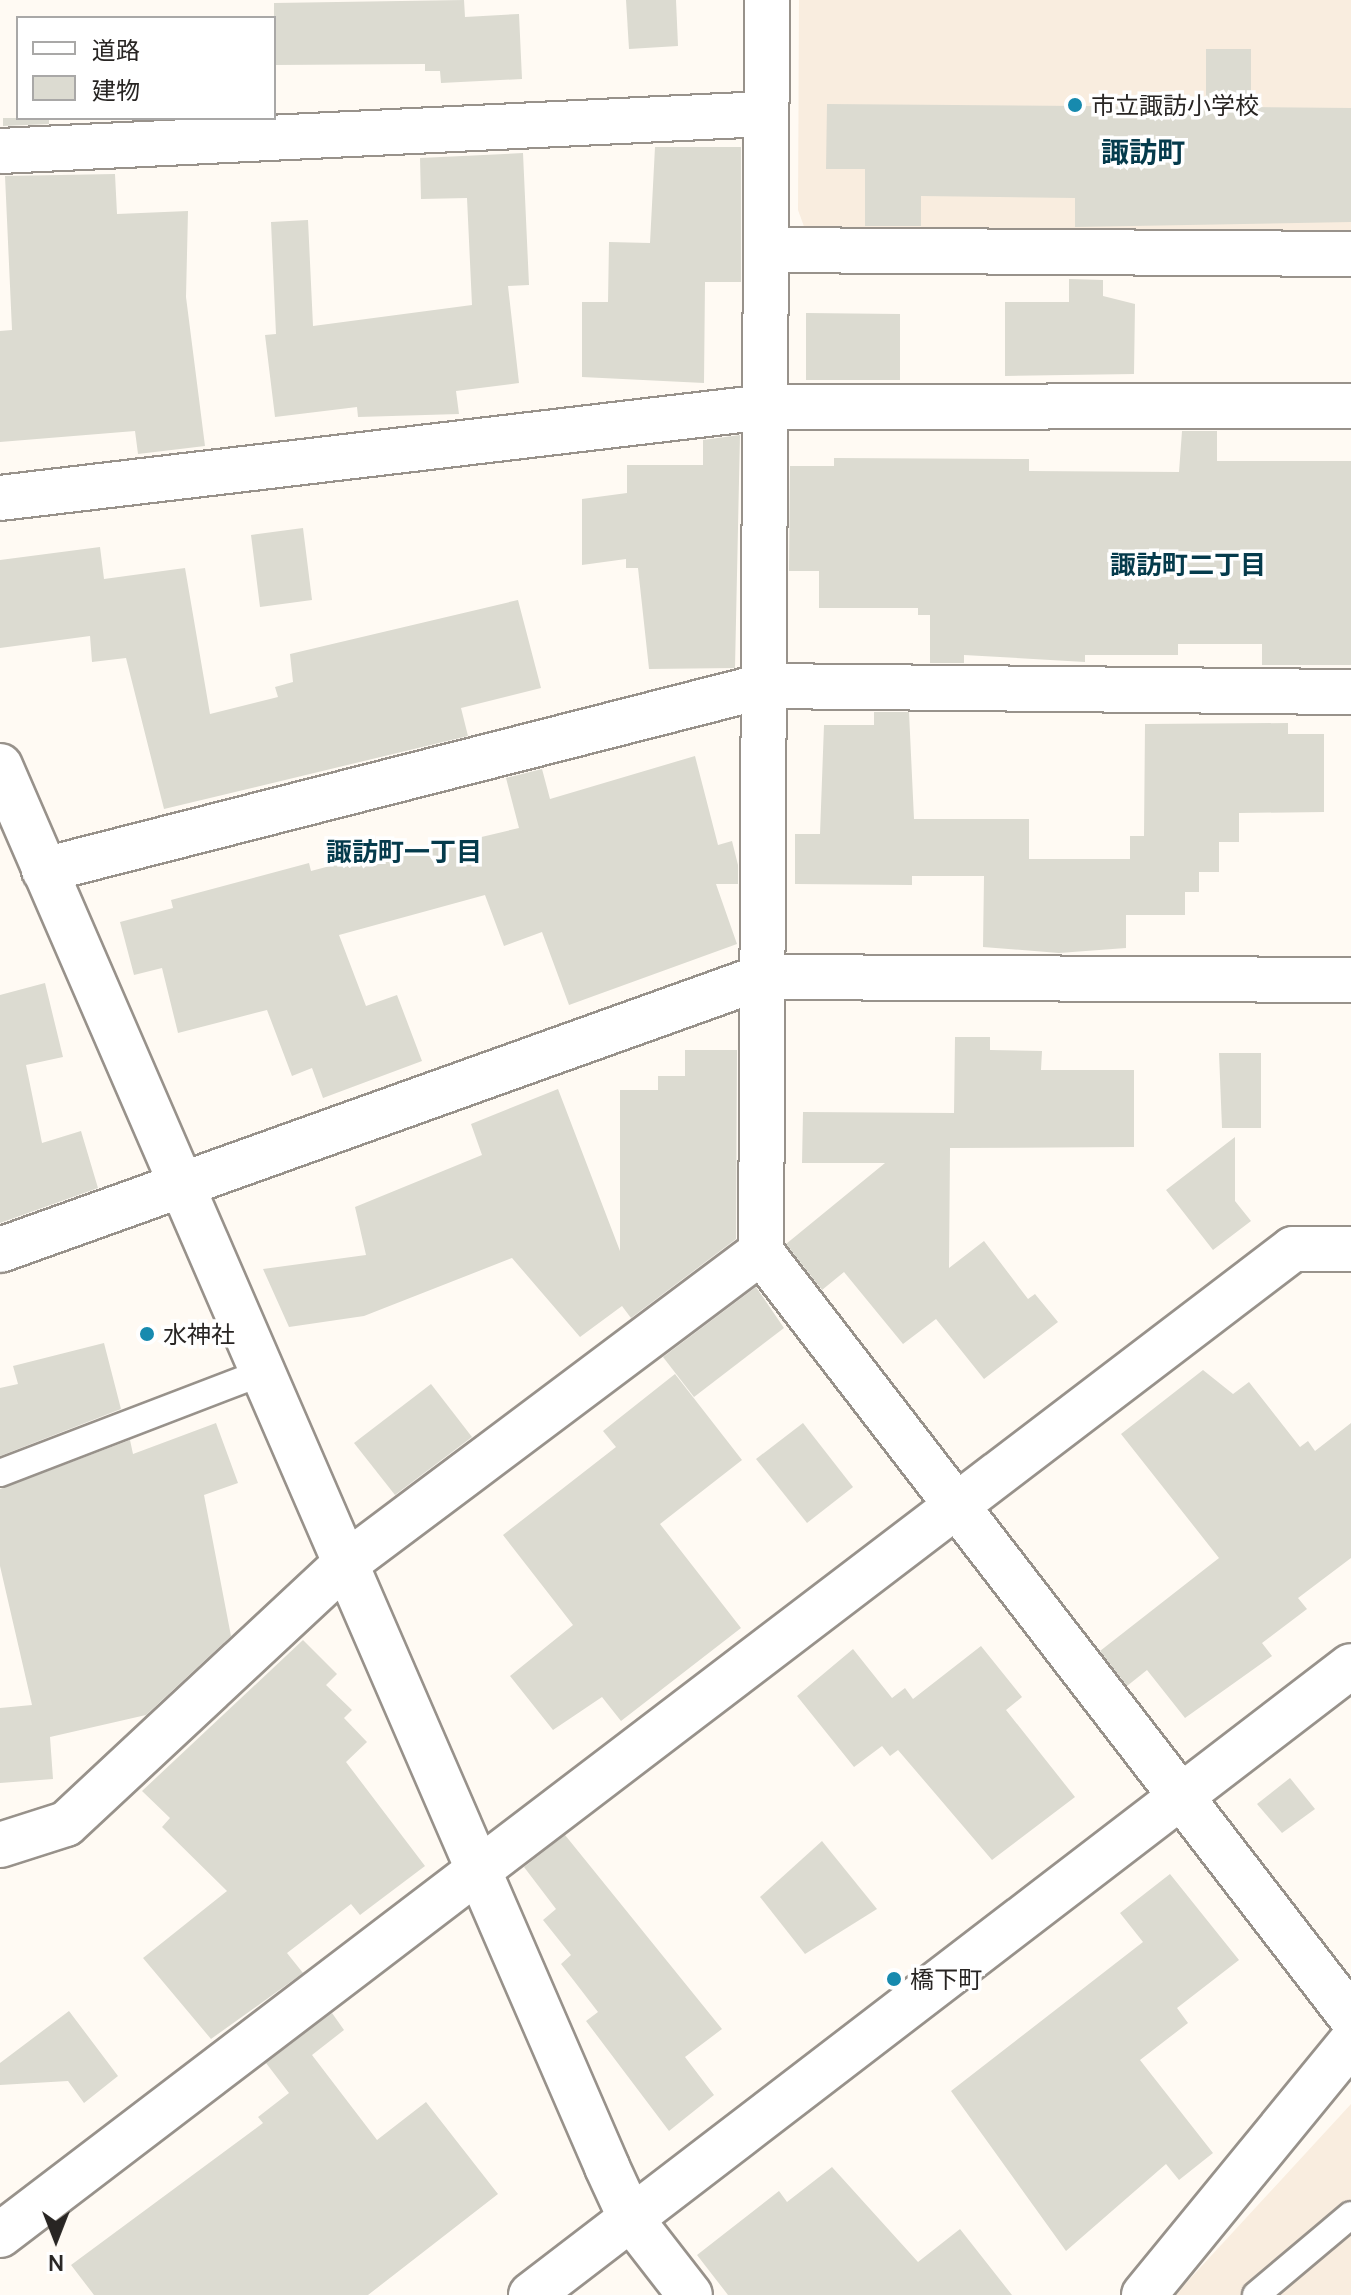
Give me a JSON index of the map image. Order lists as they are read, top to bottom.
{
  "districts": ["諏訪町", "諏訪町二丁目", "諏訪町一丁目"],
  "places": ["市立諏訪小学校", "水神社", "橋下町"],
  "legend": ["道路", "建物"],
  "north": "bottom"
}
